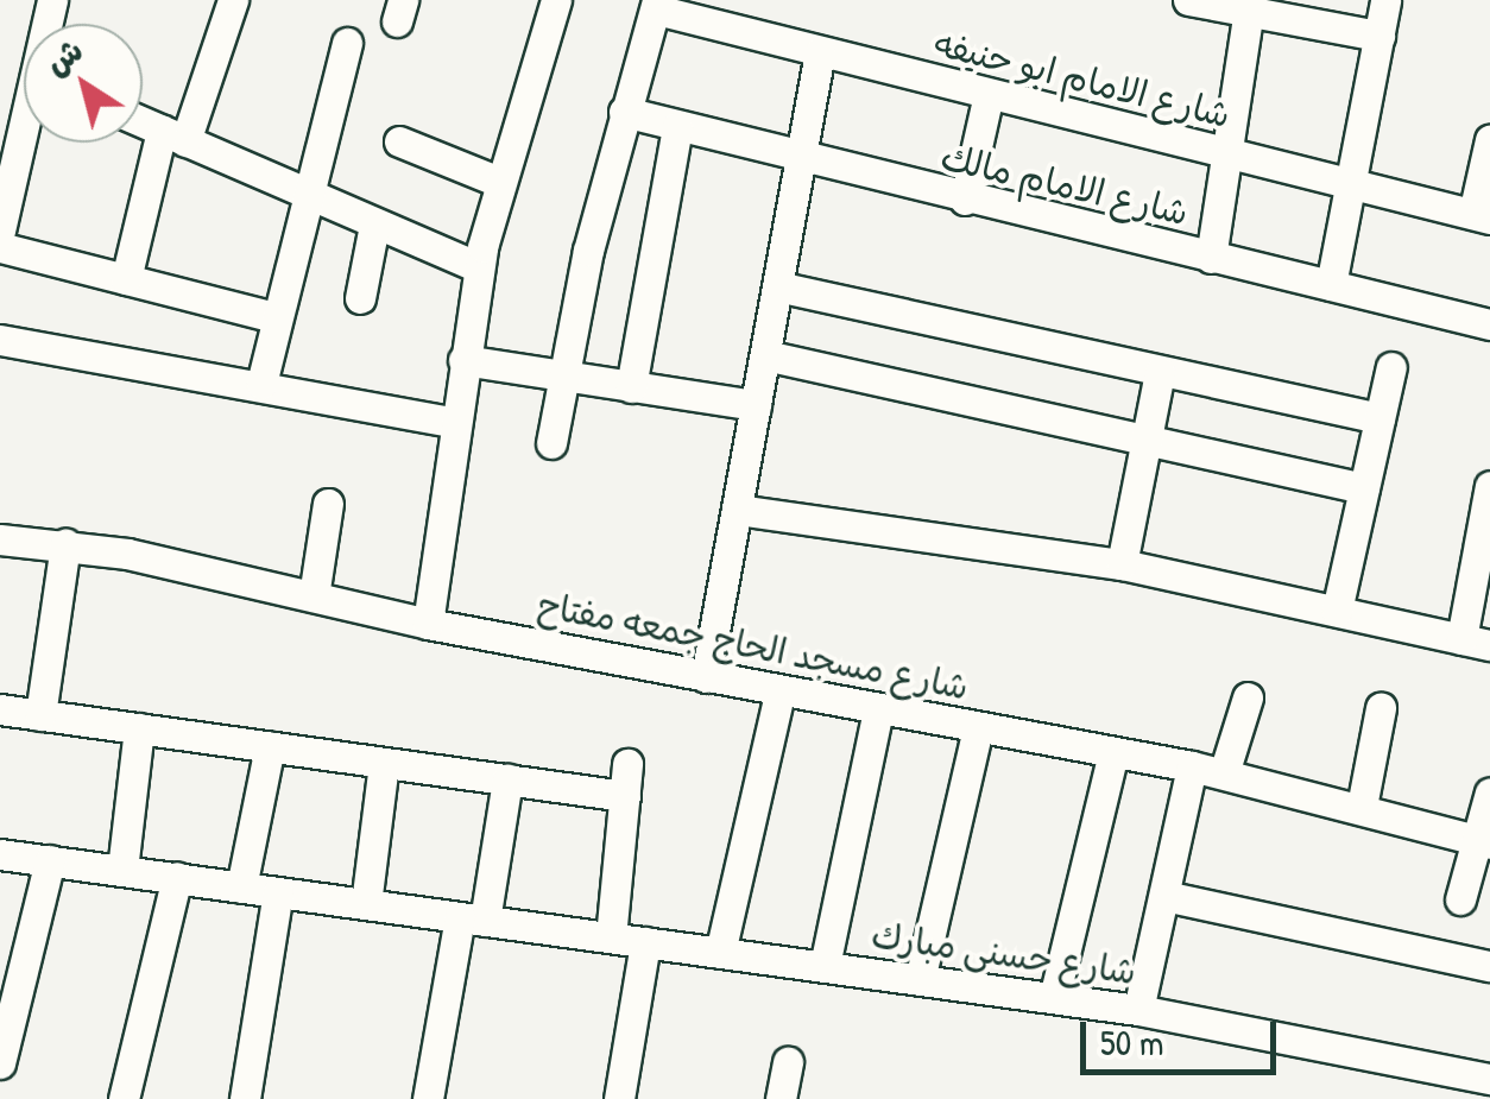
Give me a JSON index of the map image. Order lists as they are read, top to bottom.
{
  "streets": {
    "street": [
      "شارع الامام ابو حنيفه",
      "شارع الامام مالك",
      "شارع مسجد الحاج جمعه مفتاح",
      "شارع حسنى مبارك"
    ]
  },
  "scale_bar": "50 m",
  "north": "top left"
}
